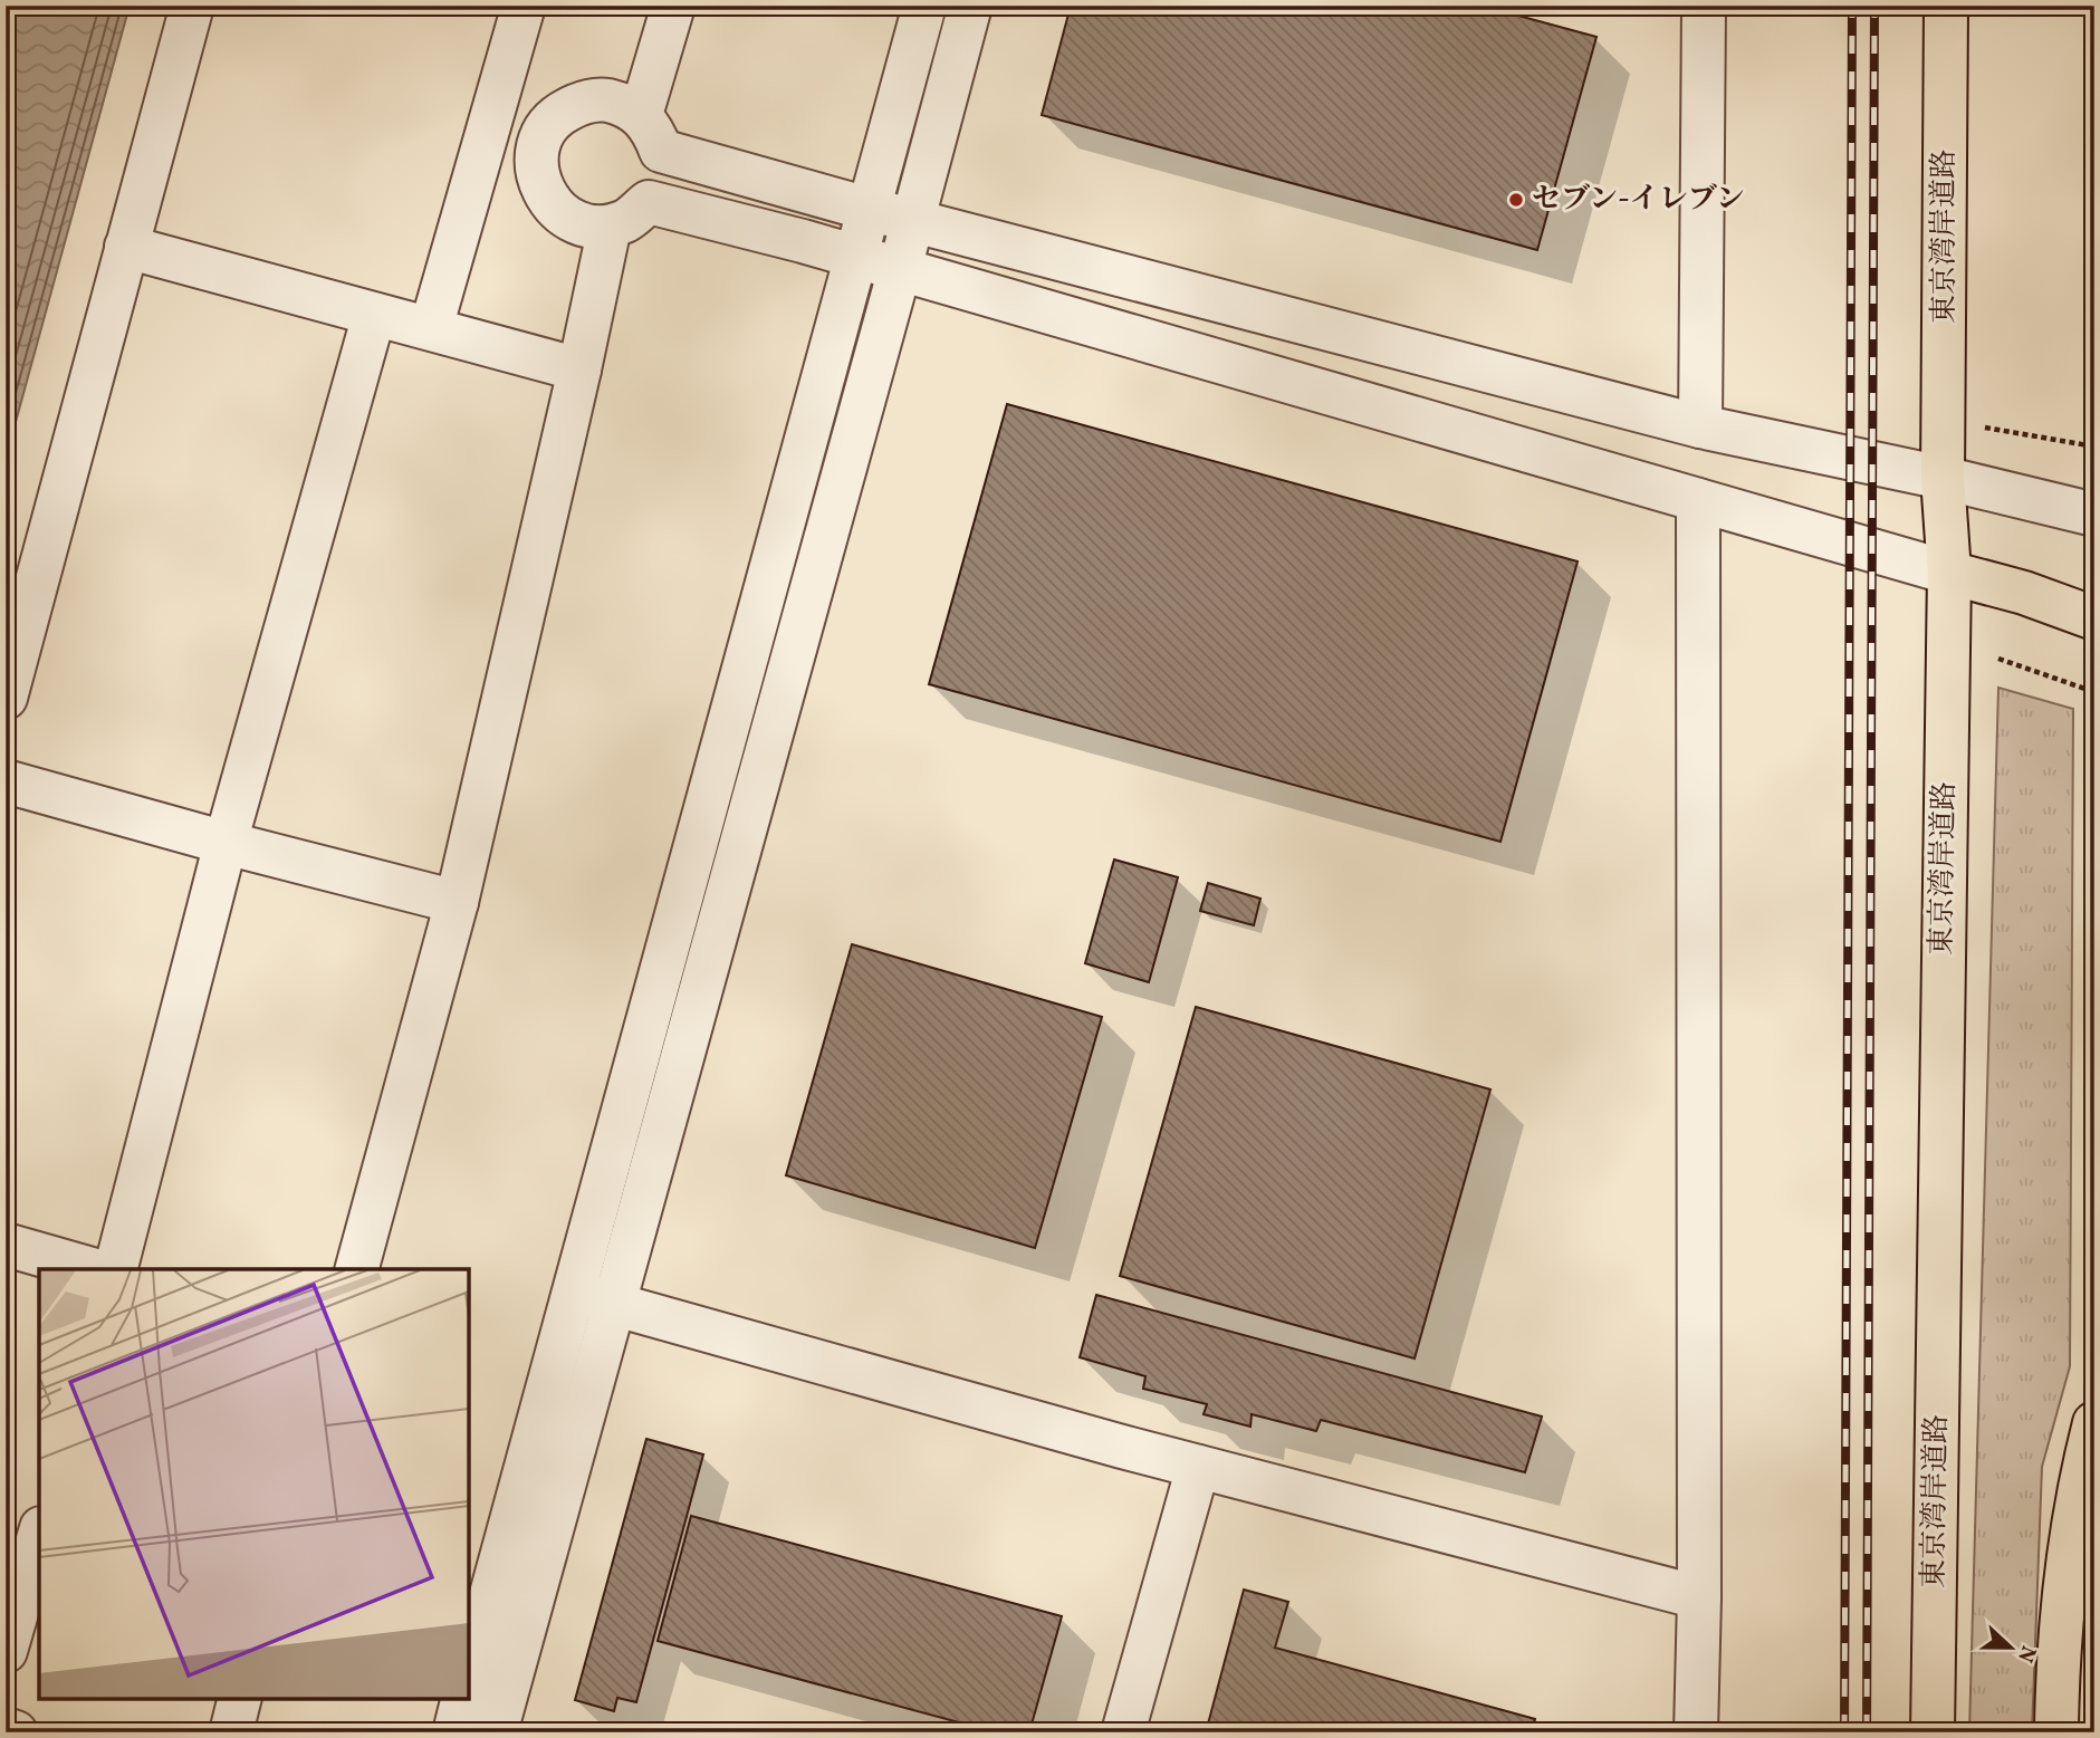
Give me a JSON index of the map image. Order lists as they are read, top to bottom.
{
  "streets": {
    "main road": ["東京湾岸道路"]
  },
  "places": ["セブン-イレブン"],
  "north": "right"
}
